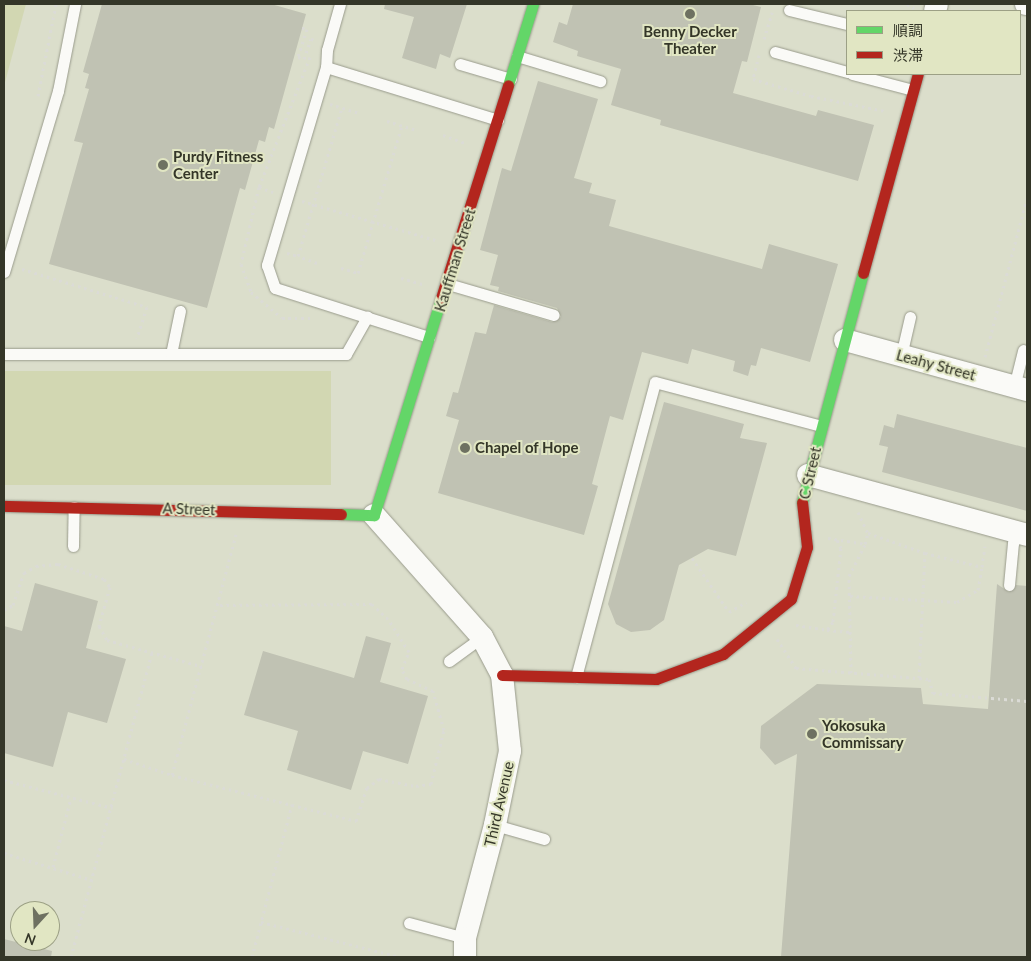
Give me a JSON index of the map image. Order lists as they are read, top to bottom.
{
  "streets": {
    "street": [
      "Kauffman Street",
      "Leahy Street",
      "C Street",
      "A Street",
      "Third Avenue"
    ]
  },
  "crossings": [
    ["Kauffman Street", "A Street"],
    ["Kauffman Street", "Third Avenue"],
    ["Leahy Street", "C Street"],
    ["C Street", "Third Avenue"],
    ["A Street", "Third Avenue"]
  ],
  "places": [
    "Benny Decker Theater",
    "Purdy Fitness Center",
    "Chapel of Hope",
    "Yokosuka Commissary"
  ],
  "legend": ["順調", "渋滞"],
  "north": "bottom"
}
